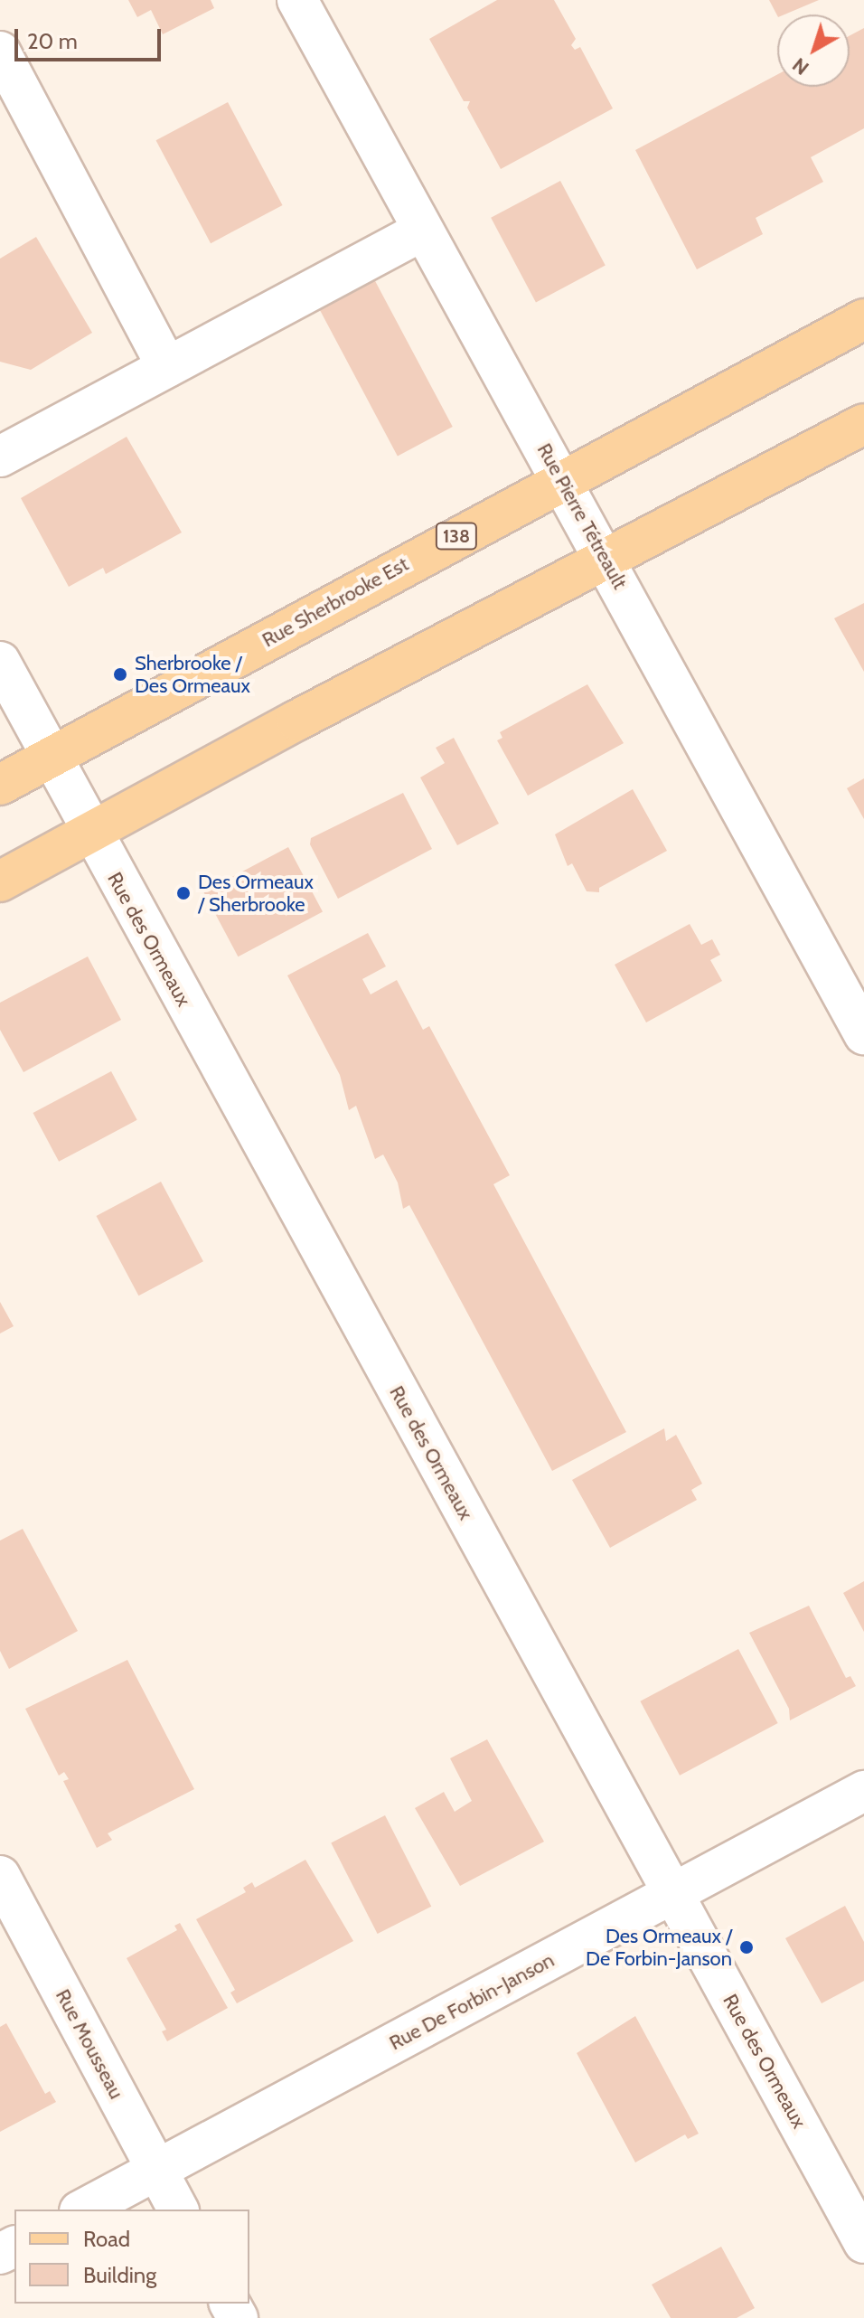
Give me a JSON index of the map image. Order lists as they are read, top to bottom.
{
  "streets": {
    "main road": ["138", "Rue Sherbrooke Est"],
    "street": [
      "Rue Pierre Tétreault",
      "Rue des Ormeaux",
      "Rue De Forbin-Janson",
      "Rue Mousseau"
    ]
  },
  "crossings": [
    ["Rue Pierre Tétreault", "Rue Sherbrooke Est"],
    ["Rue Sherbrooke Est", "Rue des Ormeaux"],
    ["Rue des Ormeaux", "Rue De Forbin-Janson"],
    ["Rue De Forbin-Janson", "Rue Mousseau"]
  ],
  "places": ["Sherbrooke / Des Ormeaux", "Des Ormeaux / Sherbrooke", "Des Ormeaux / De Forbin-Janson"],
  "legend": ["Road", "Building"],
  "scale_bar": "20 m",
  "north": "bottom left"
}
